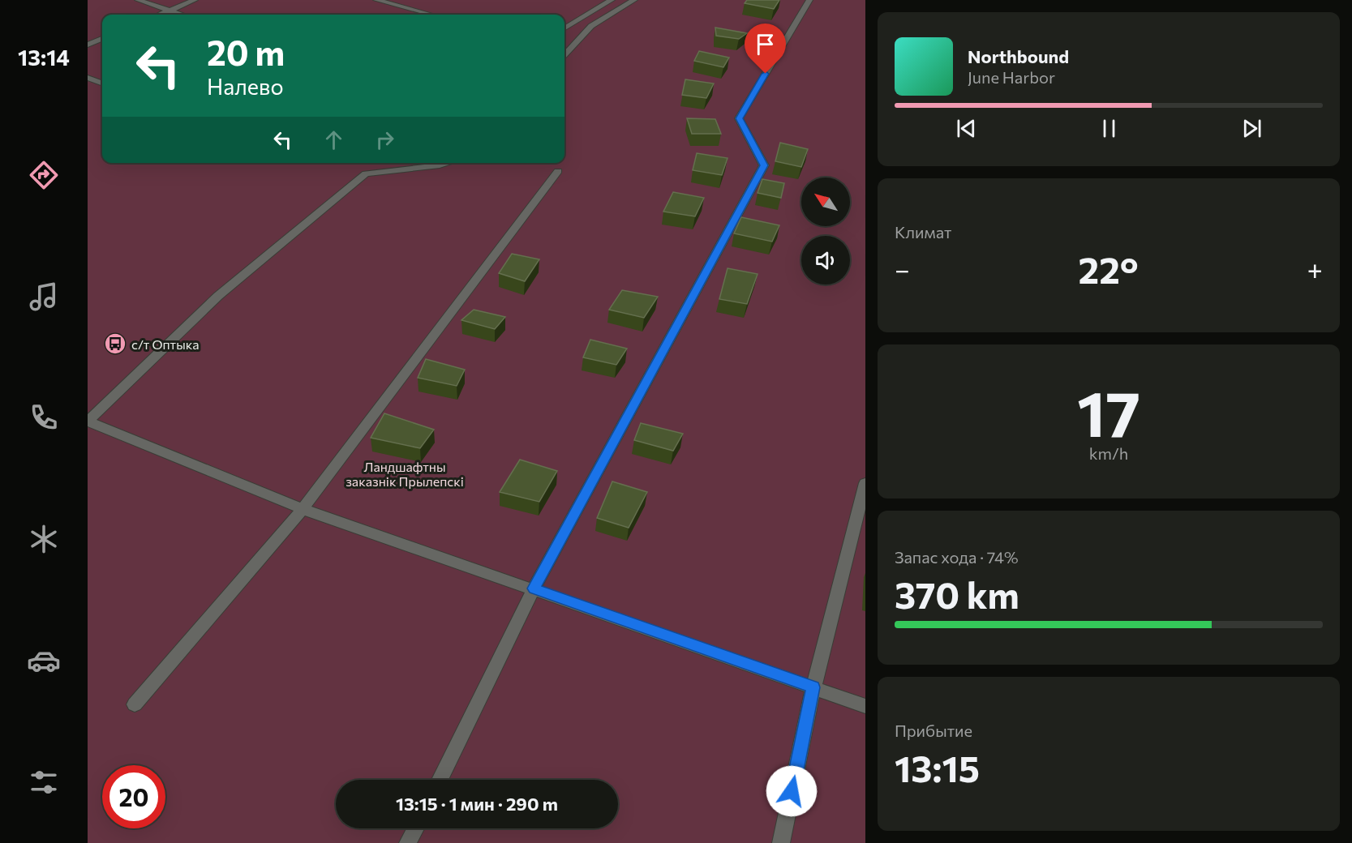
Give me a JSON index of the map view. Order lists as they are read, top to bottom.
{
  "parks": ["Ландшафтны заказнік Прылепскі"],
  "places": {
    "bus stop": ["с/т Оптыка"]
  },
  "north": "top left",
  "page": {
    "tabs": "13:14",
    "turn": ["20 m", "Налево"],
    "song": ["Northbound", "June Harbor"],
    "tile": [
      "Климат",
      ["17", "km/h"],
      ["Запас хода · 74%", "370 km"],
      ["Прибытие", "13:15"]
    ],
    "heat": ["−", "22°", "+"],
    "limit": "20",
    "trip": "13:15 · 1 мин · 290 m"
  }
}
